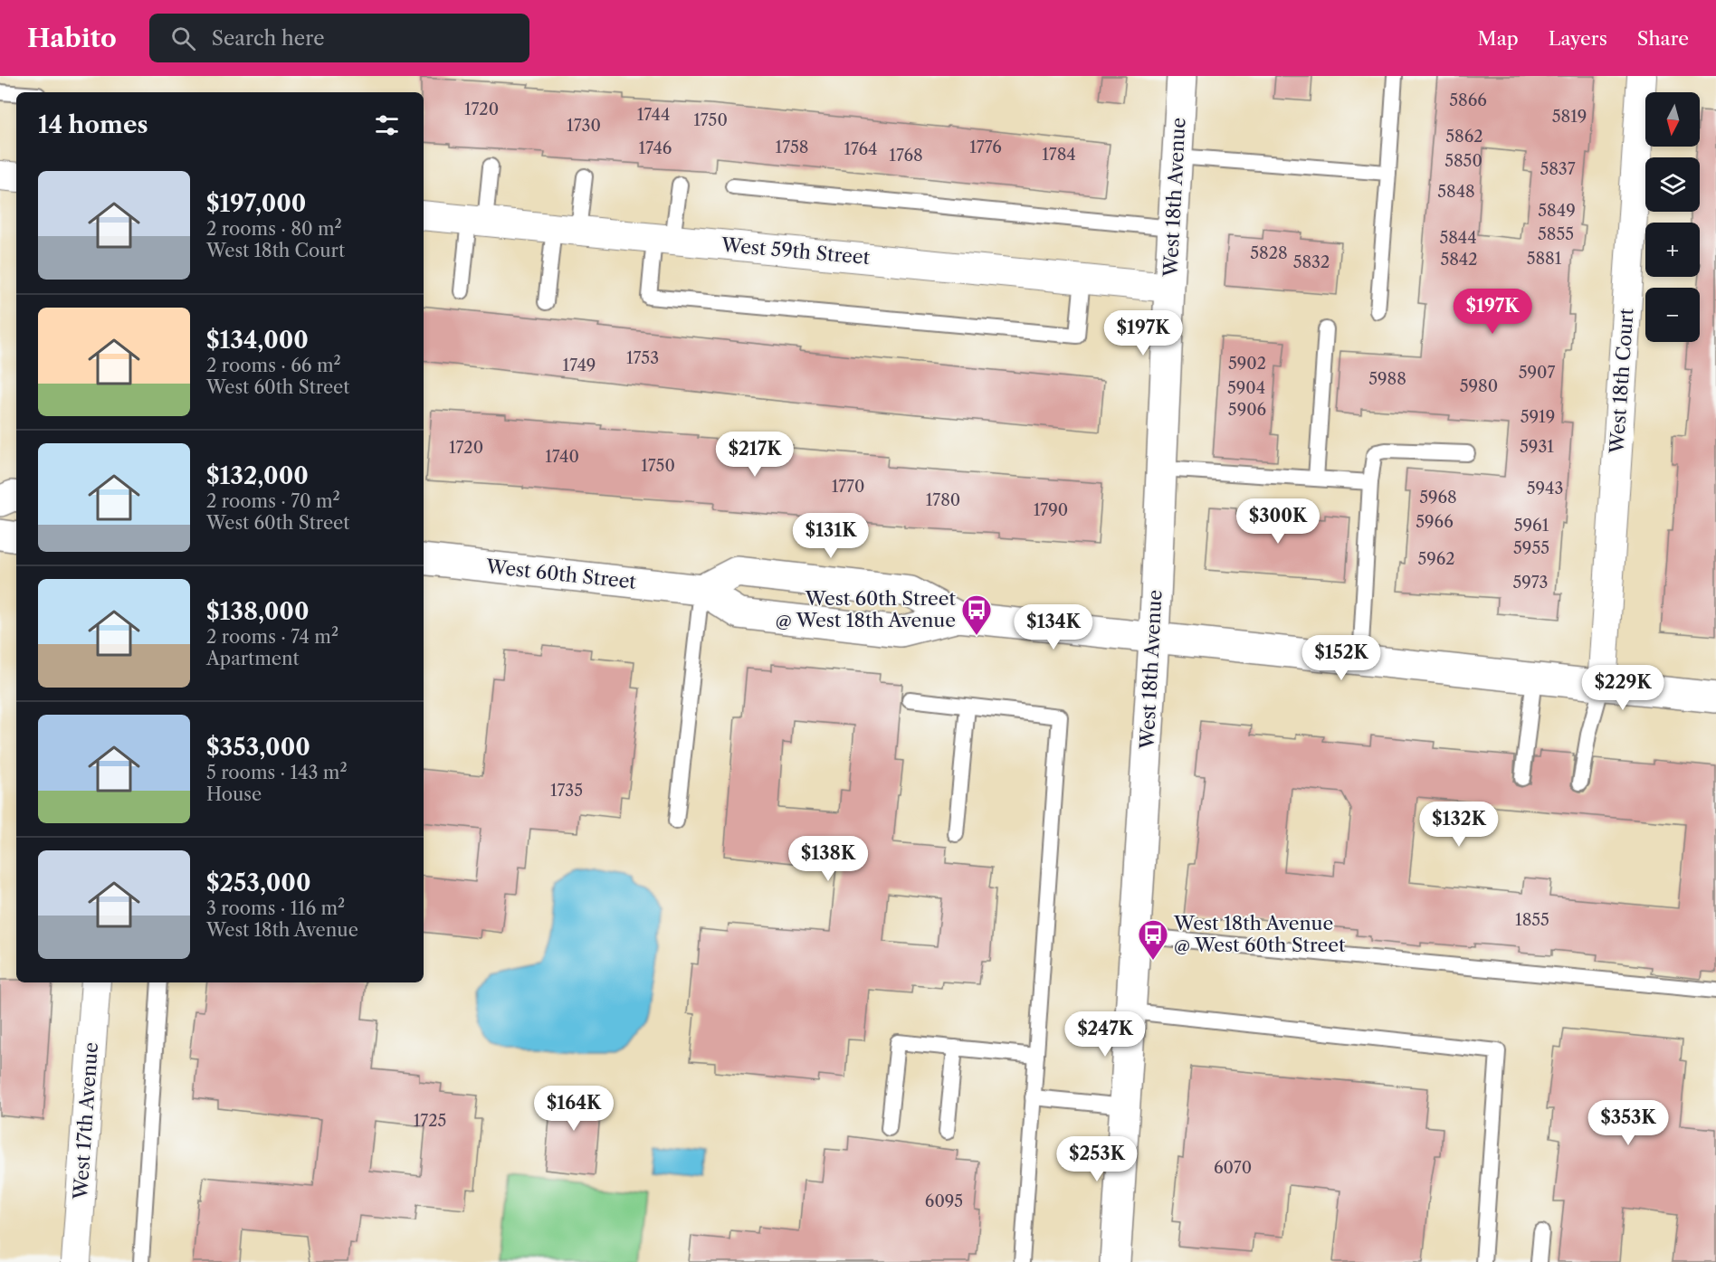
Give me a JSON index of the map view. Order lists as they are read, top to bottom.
{
  "streets": {
    "street": [
      "West 18th Avenue",
      "West 59th Street",
      "West 18th Court",
      "West 60th Street",
      "West 17th Avenue"
    ]
  },
  "crossings": [
    ["West 18th Avenue", "West 59th Street"],
    ["West 18th Avenue", "West 60th Street"],
    ["West 18th Court", "West 60th Street"]
  ],
  "places": {
    "bus stop": ["West 60th Street @ West 18th Avenue", "West 18th Avenue @ West 60th Street"]
  },
  "house_numbers": [
    "5866",
    "1720",
    "1744",
    "5819",
    "1750",
    "1730",
    "5862",
    "1758",
    "1776",
    "1746",
    "1764",
    "1784",
    "1768",
    "5850",
    "5837",
    "5848",
    "5849",
    "5855",
    "5844",
    "5828",
    "5881",
    "5842",
    "5832",
    "1753",
    "5902",
    "1749",
    "5907",
    "5988",
    "5980",
    "5904",
    "5906",
    "5919",
    "5931",
    "1720",
    "1740",
    "1750",
    "1770",
    "5943",
    "5968",
    "1780",
    "1790",
    "5966",
    "5961",
    "5955",
    "5962",
    "5973",
    "1735",
    "1855",
    "1725",
    "6070",
    "6095"
  ],
  "north": "bottom",
  "page": {
    "header": "Habito",
    "search": "Search here",
    "nav": ["Map", "Layers", "Share"],
    "map_buttons": ["+", "−"],
    "heading": "14 homes",
    "list": [
      {
        "name": "$197,000",
        "note": "2 rooms · 80 m² · West 18th Court"
      },
      {
        "name": "$134,000",
        "note": "2 rooms · 66 m² · West 60th Street"
      },
      {
        "name": "$132,000",
        "note": "2 rooms · 70 m² · West 60th Street"
      },
      {
        "name": "$138,000",
        "note": "2 rooms · 74 m² · Apartment"
      },
      {
        "name": "$353,000",
        "note": "5 rooms · 143 m² · House"
      },
      {
        "name": "$253,000",
        "note": "3 rooms · 116 m² · West 18th Avenue"
      }
    ],
    "price": [
      "$197K",
      "$197K",
      "$217K",
      "$300K",
      "$131K",
      "$134K",
      "$152K",
      "$229K",
      "$132K",
      "$138K",
      "$247K",
      "$164K",
      "$353K",
      "$253K"
    ]
  }
}
